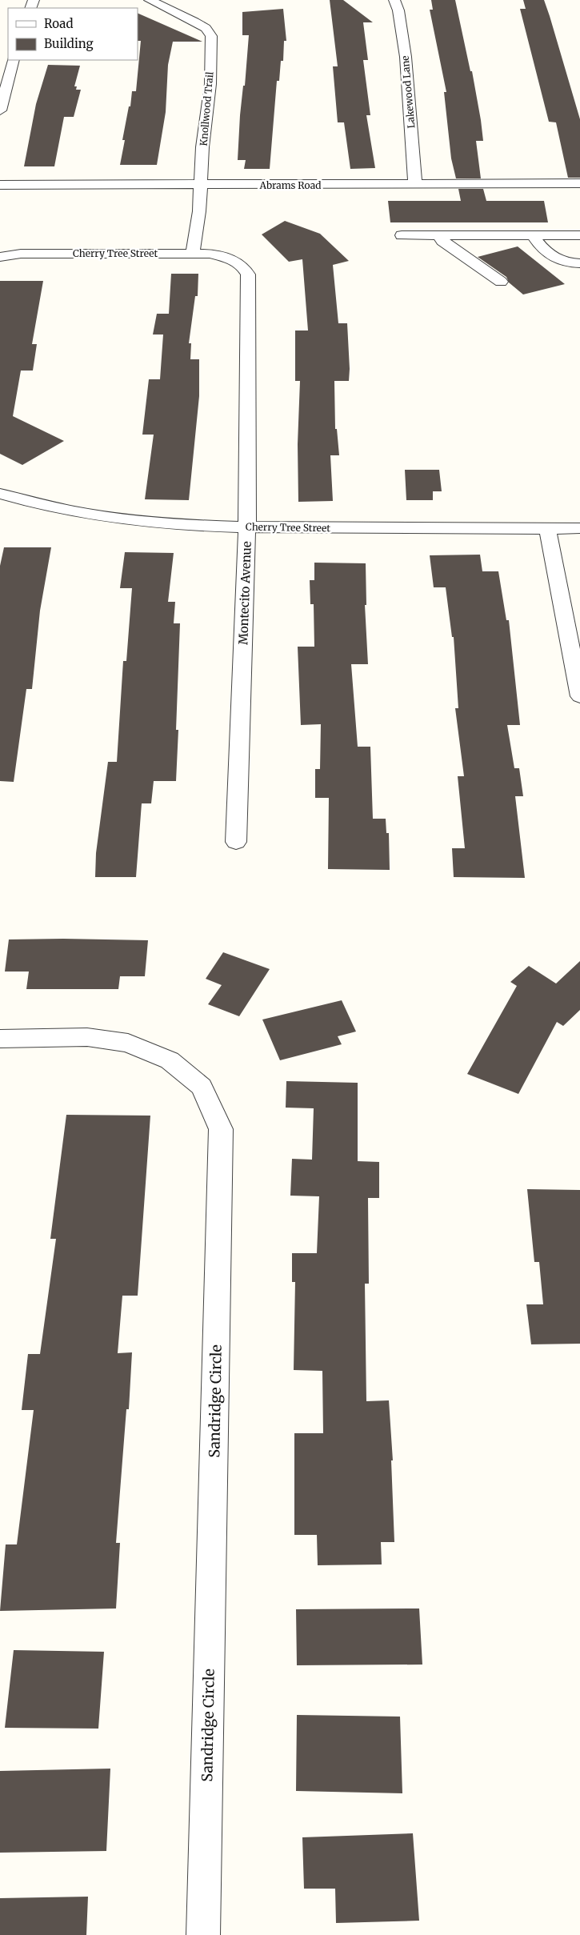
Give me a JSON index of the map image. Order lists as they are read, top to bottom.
{
  "streets": {
    "street": [
      "Lakewood Lane",
      "Knollwood Trail",
      "Abrams Road",
      "Cherry Tree Street",
      "Montecito Avenue",
      "Sandridge Circle"
    ]
  },
  "crossings": [
    ["Lakewood Lane", "Abrams Road"],
    ["Knollwood Trail", "Abrams Road"],
    ["Knollwood Trail", "Cherry Tree Street"],
    ["Cherry Tree Street", "Montecito Avenue"]
  ],
  "legend": ["Road", "Building"]
}
